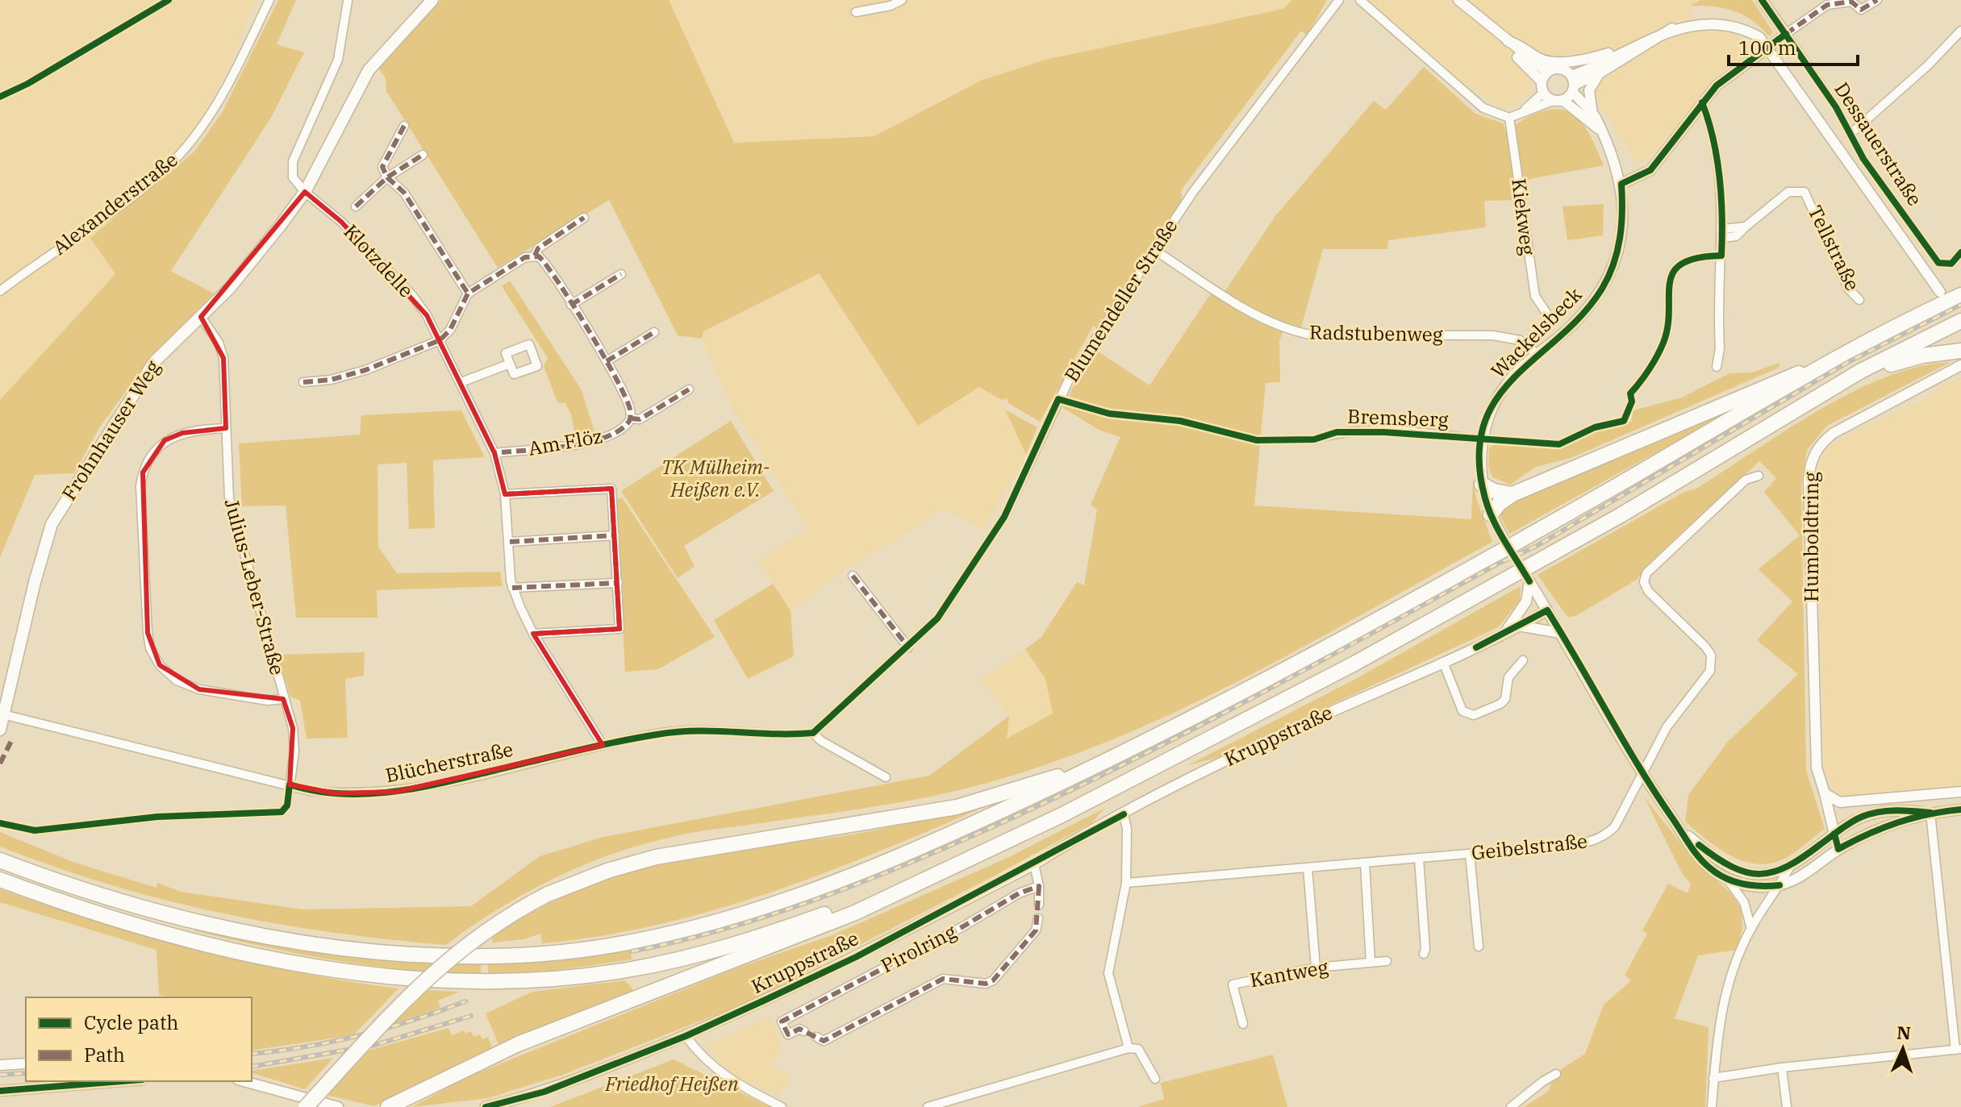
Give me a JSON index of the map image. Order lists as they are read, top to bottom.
{
  "streets": {
    "main road": ["Frohnhauser Weg"],
    "street": [
      "Dessauerstraße",
      "Alexanderstraße",
      "Kiekweg",
      "Tellstraße",
      "Klotzdelle",
      "Blumendeller Straße",
      "Wackelsbeck",
      "Radstubenweg",
      "Bremsberg",
      "Am Flöz",
      "Humboldtring",
      "Julius-Leber-Straße",
      "Kruppstraße",
      "Blücherstraße",
      "Geibelstraße",
      "Pirolring",
      "Kantweg"
    ]
  },
  "crossings": [
    ["Klotzdelle", "Frohnhauser Weg"],
    ["Klotzdelle", "Am Flöz"],
    ["Klotzdelle", "Blücherstraße"],
    ["Blumendeller Straße", "Radstubenweg"],
    ["Blumendeller Straße", "Blücherstraße"],
    ["Wackelsbeck", "Radstubenweg"],
    ["Wackelsbeck", "Bremsberg"],
    ["Frohnhauser Weg", "Julius-Leber-Straße"],
    ["Frohnhauser Weg", "Blücherstraße"],
    ["Julius-Leber-Straße", "Blücherstraße"]
  ],
  "parks": ["TK Mülheim- Heißen e.V.", "Friedhof Heißen"],
  "legend": ["Cycle path", "Path"],
  "scale_bar": "100 m",
  "north": "top"
}
